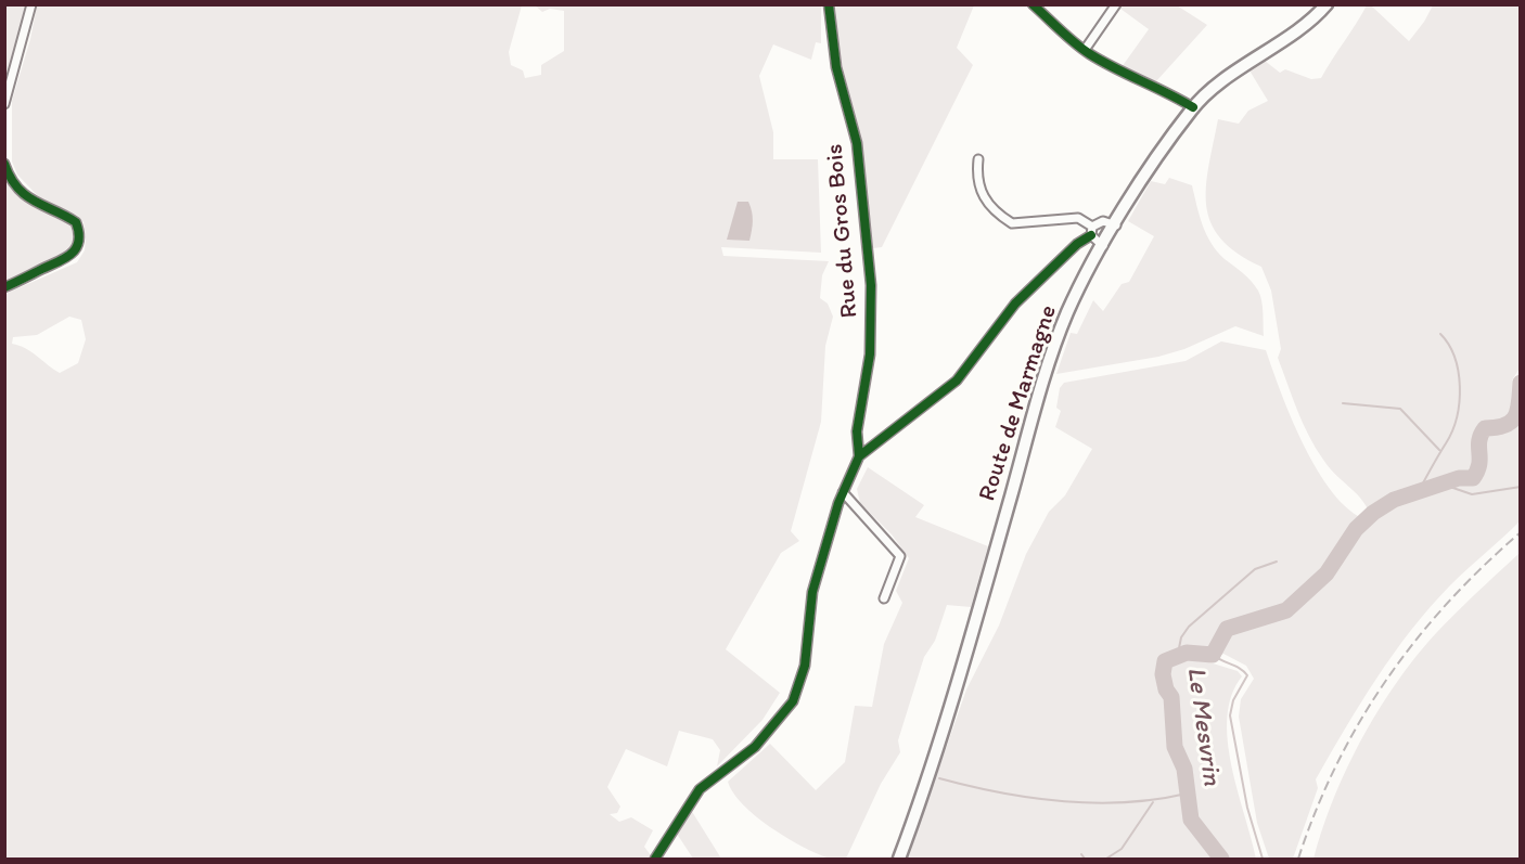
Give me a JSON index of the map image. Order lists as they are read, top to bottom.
{
  "streets": {
    "main road": ["Route de Marmagne"],
    "street": ["Rue du Gros Bois"]
  },
  "water": ["Le Mesvrin"]
}
